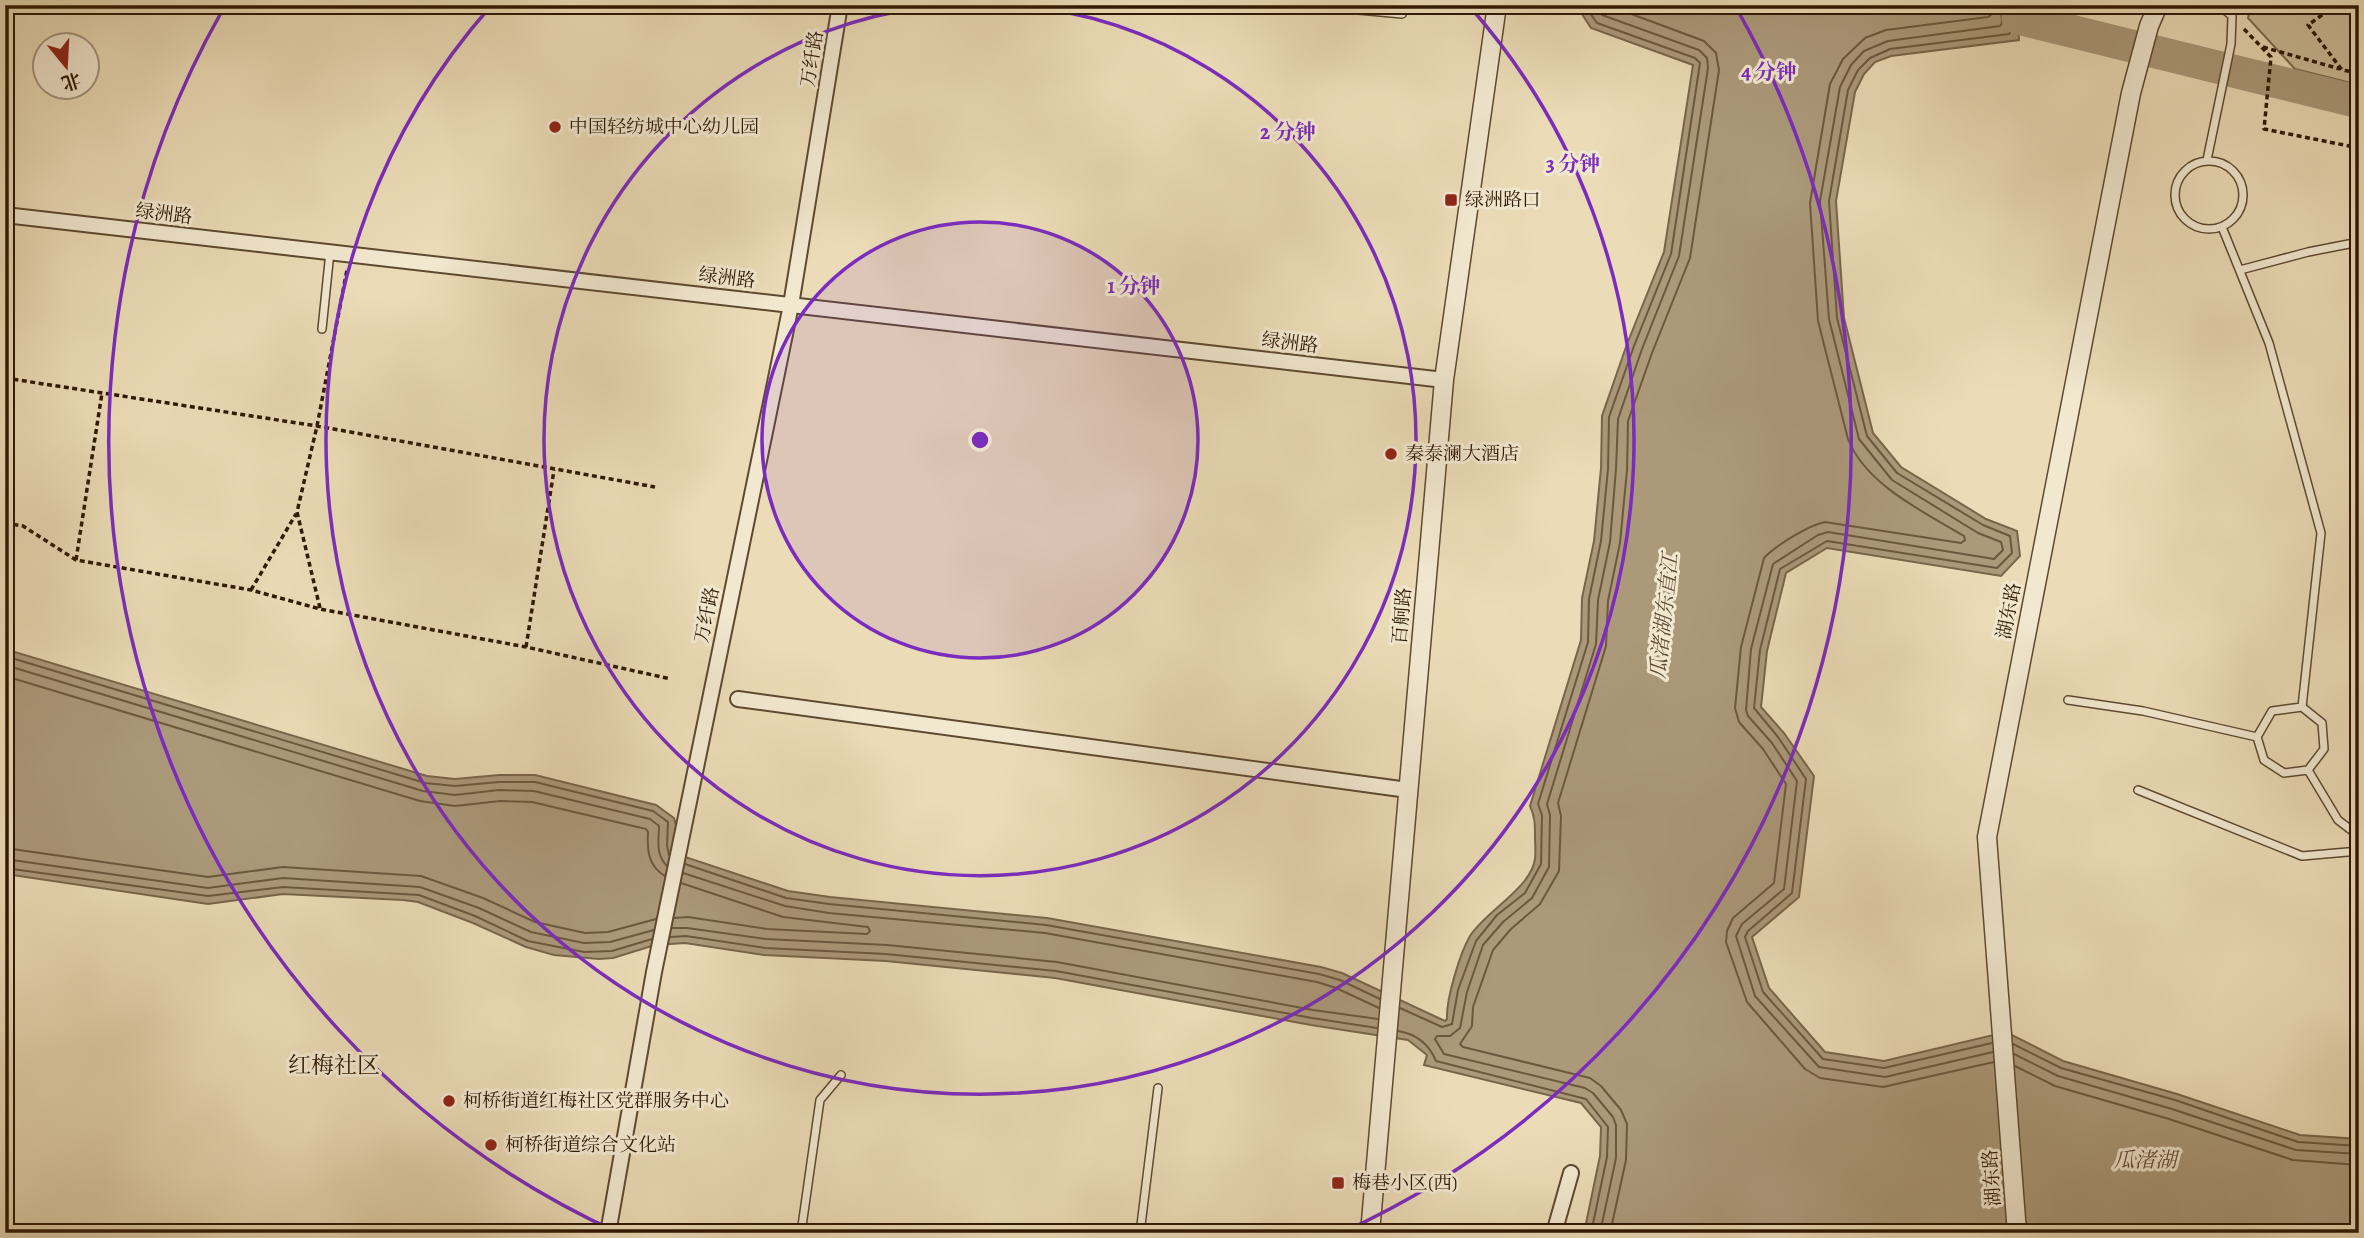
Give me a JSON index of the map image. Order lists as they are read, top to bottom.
{
  "streets": {
    "street": [
      "万纤路",
      "绿洲路",
      "湖东路",
      "百舸路"
    ]
  },
  "crossings": [
    ["万纤路", "绿洲路"],
    ["绿洲路", "百舸路"]
  ],
  "districts": ["红梅社区"],
  "water": ["瓜渚湖东直江", "瓜渚湖"],
  "places": {
    "other": [
      "中国轻纺城中心幼儿园",
      "秦泰澜大酒店",
      "柯桥街道红梅社区党群服务中心",
      "柯桥街道综合文化站"
    ],
    "transit": ["绿洲路口", "梅巷小区(西)"]
  },
  "north": "bottom",
  "rings": [
    "4 分钟",
    "2 分钟",
    "3 分钟",
    "1 分钟"
  ]
}
